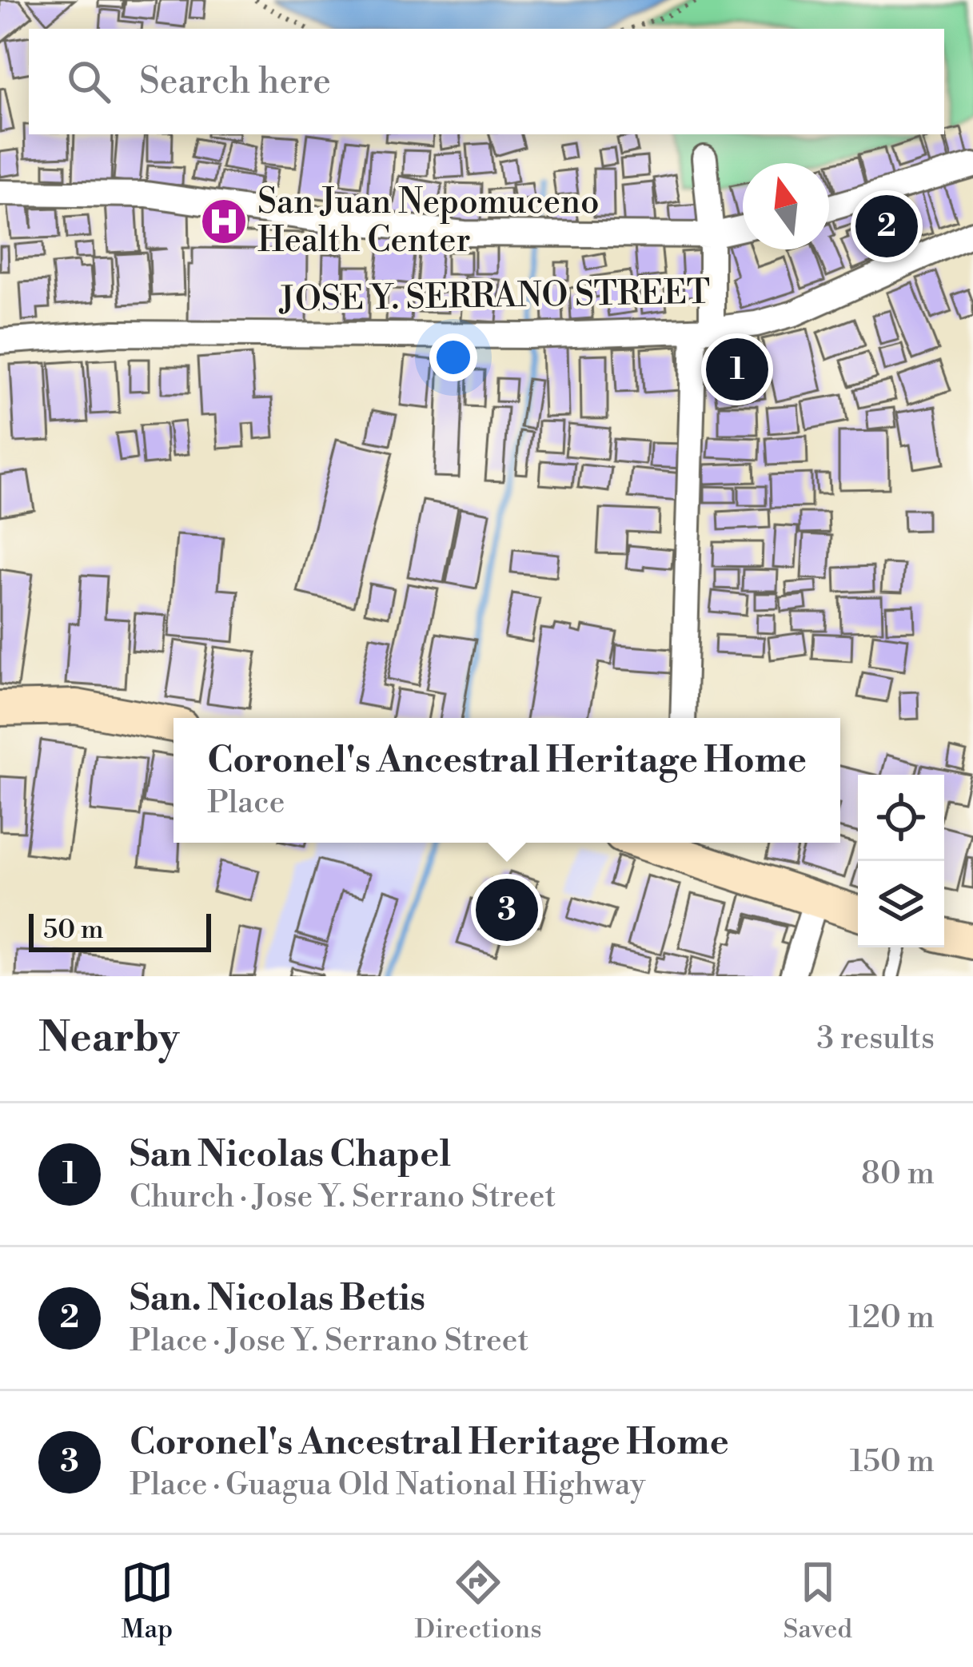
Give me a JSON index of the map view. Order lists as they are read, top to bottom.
{
  "streets": {
    "street": ["JOSE Y. SERRANO STREET"]
  },
  "places": {
    "hospital": ["San Juan Nepomuceno Health Center"]
  },
  "scale_bar": "50 m",
  "north": "top",
  "page": {
    "search": "Search here",
    "pins": ["2", "1", "3"],
    "popup": ["Coronel's Ancestral Heritage Home", "Place"],
    "scale": "50 m",
    "heading": ["Nearby", "3 results"],
    "list": [
      {
        "mark": "1",
        "name": "San Nicolas Chapel",
        "note": "Church · Jose Y. Serrano Street",
        "value": "80 m"
      },
      {
        "mark": "2",
        "name": "San. Nicolas Betis",
        "note": "Place · Jose Y. Serrano Street",
        "value": "120 m"
      },
      {
        "mark": "3",
        "name": "Coronel's Ancestral Heritage Home",
        "note": "Place · Guagua Old National Highway",
        "value": "150 m"
      }
    ],
    "nav": ["Map", "Directions", "Saved"]
  }
}
